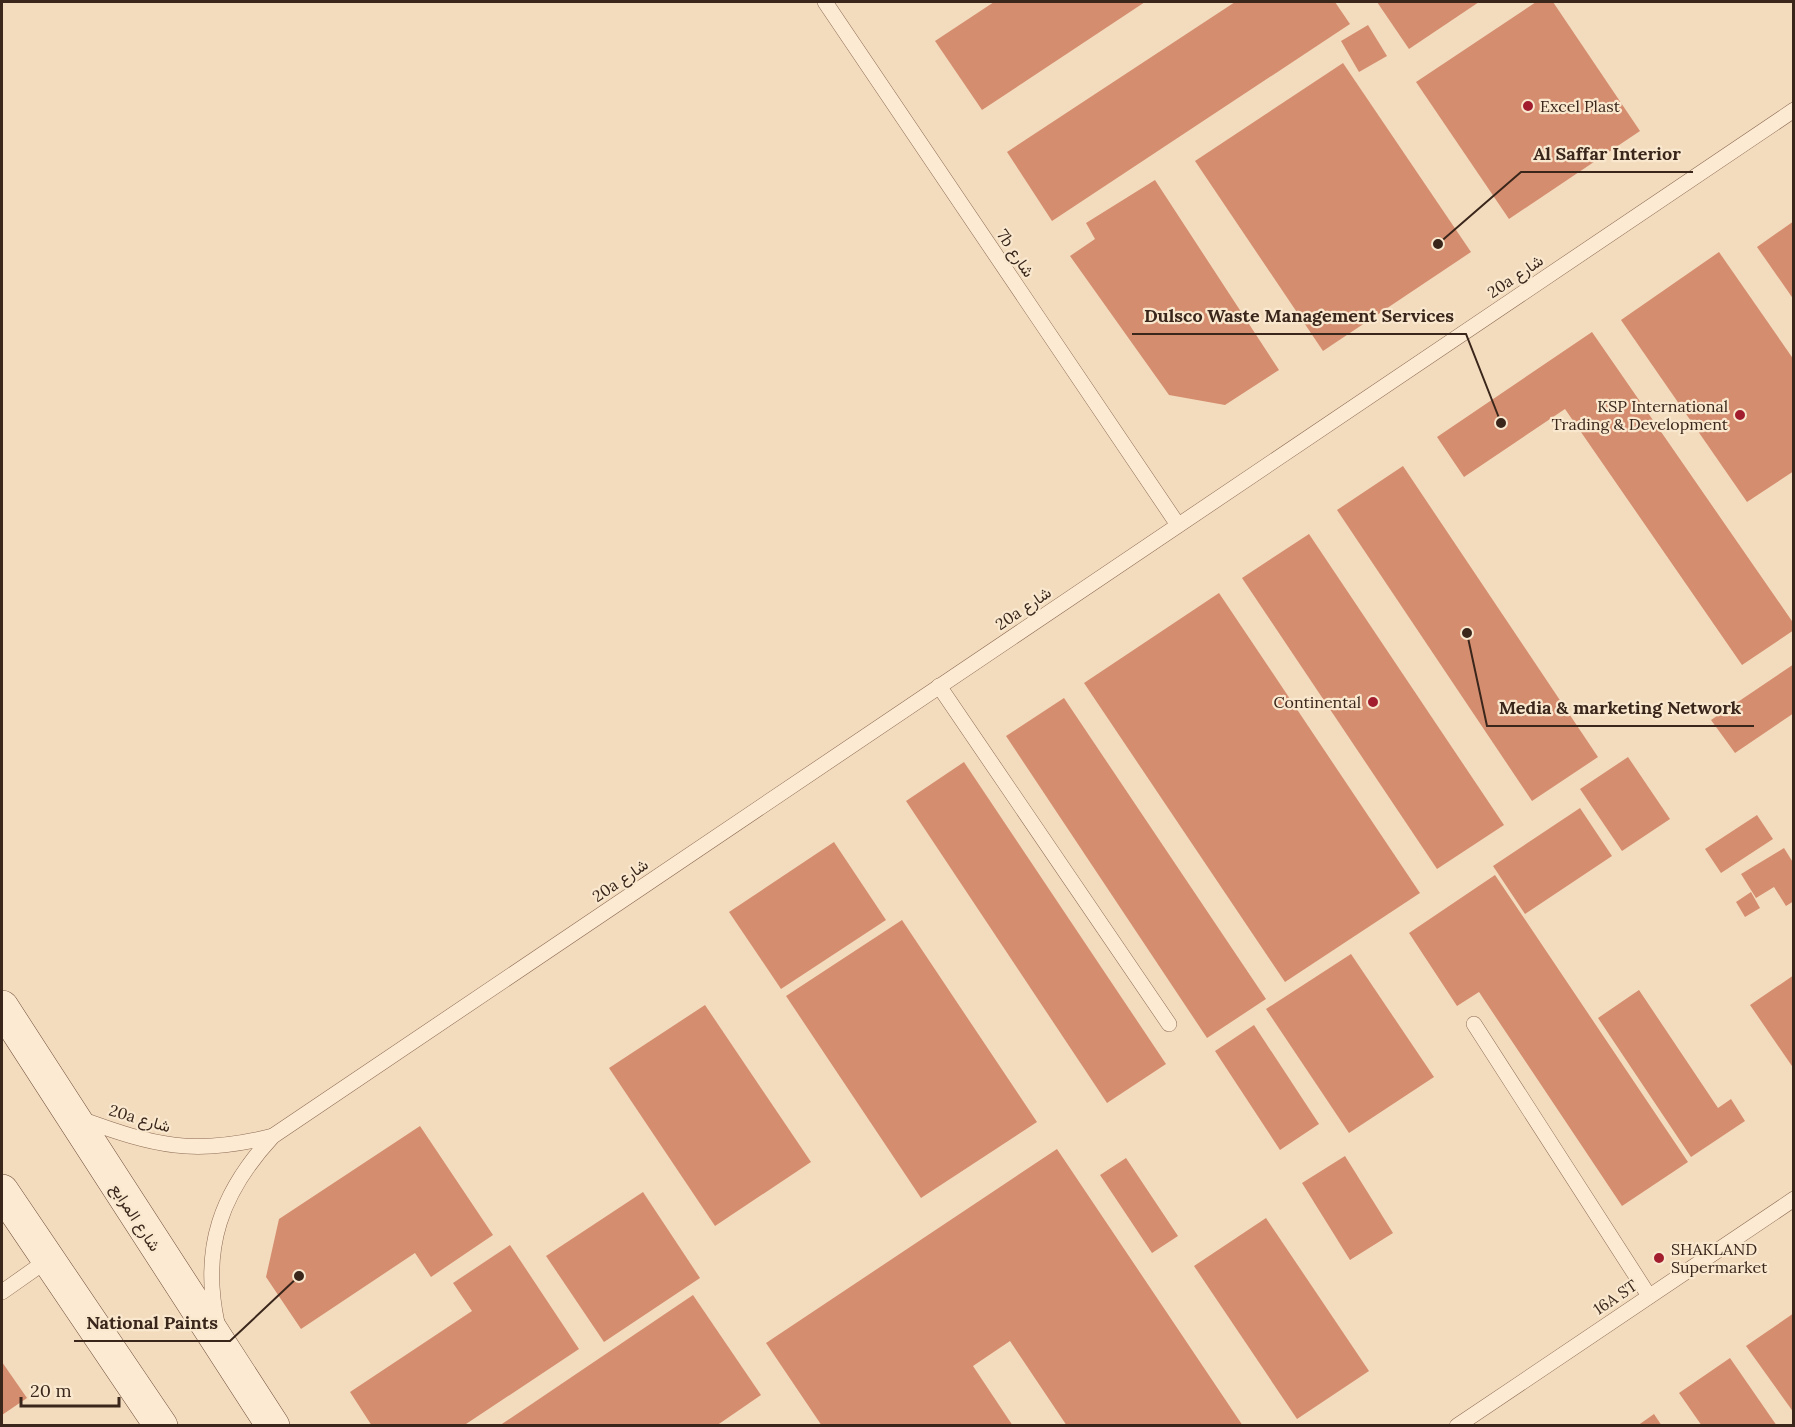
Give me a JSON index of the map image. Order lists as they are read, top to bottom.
{
  "streets": {
    "main road": ["شارع المرابع"],
    "lane": ["7b شارع", "20a شارع", "16A ST"]
  },
  "crossings": [
    ["7b شارع", "20a شارع"],
    ["20a شارع", "شارع المرابع"]
  ],
  "places": [
    "Excel Plast",
    "Al Saffar Interior",
    "KSP International Trading & Development",
    "Dulsco Waste Management Services",
    "Media & marketing Network",
    "Continental",
    "SHAKLAND Supermarket",
    "National Paints"
  ],
  "scale_bar": "20 m"
}
